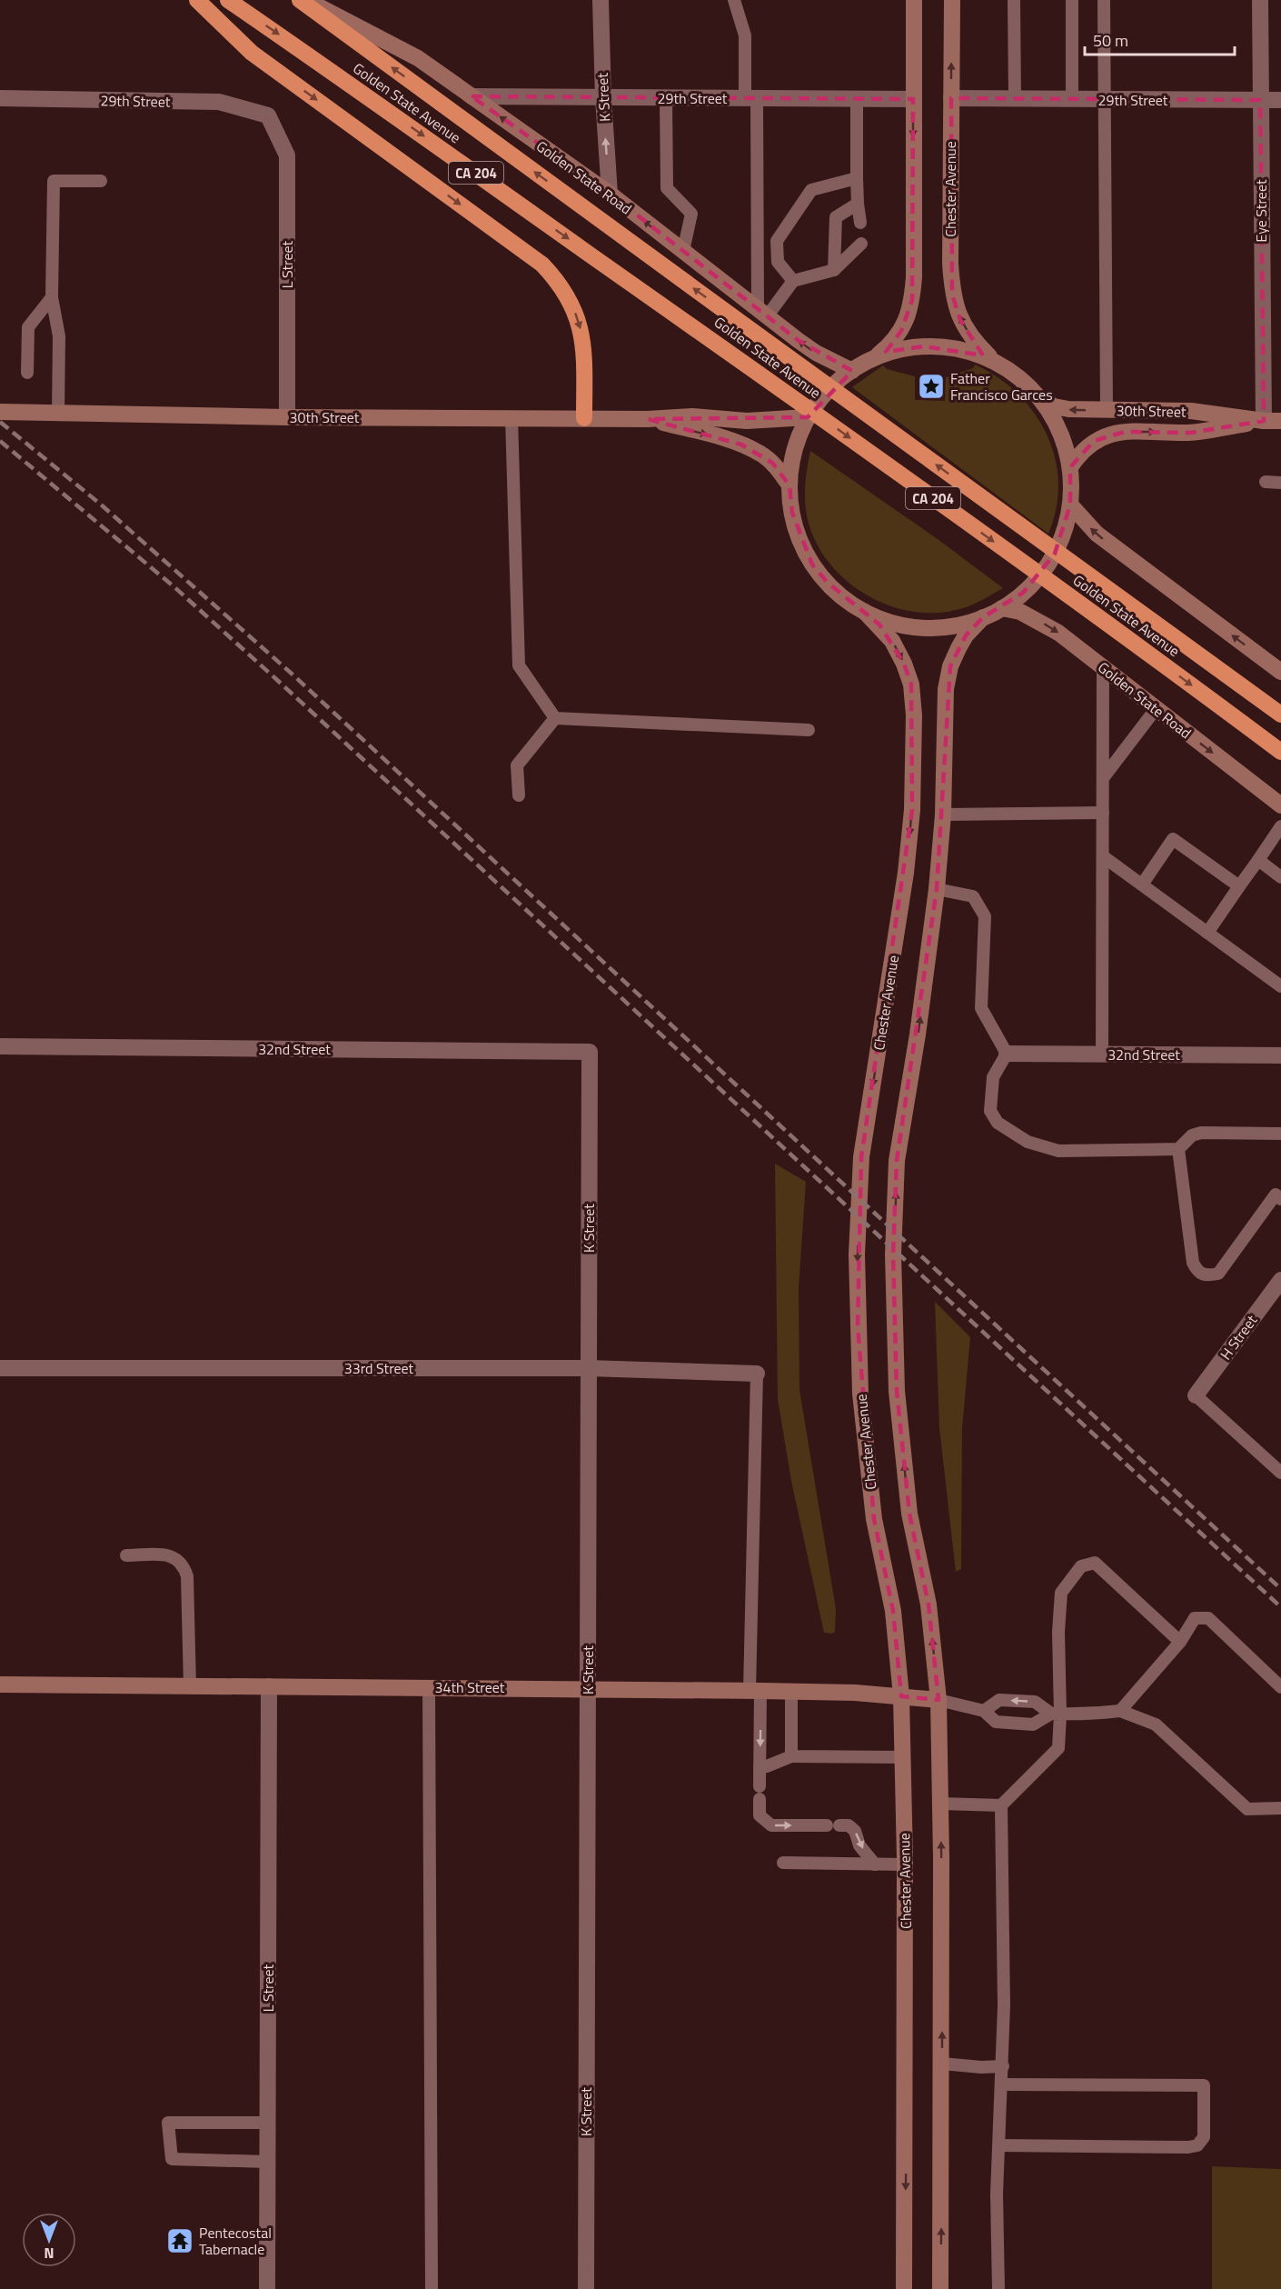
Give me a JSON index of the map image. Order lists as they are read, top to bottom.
{
  "streets": {
    "highway": ["Golden State Avenue", "CA 204"],
    "main road": [
      "Golden State Road",
      "Chester Avenue",
      "30th Street",
      "34th Street"
    ],
    "street": [
      "K Street",
      "29th Street",
      "Eye Street",
      "L Street",
      "32nd Street",
      "H Street",
      "33rd Street"
    ]
  },
  "crossings": [
    ["K Street", "29th Street"],
    ["K Street", "Golden State Road"],
    ["K Street", "32nd Street"],
    ["K Street", "33rd Street"],
    ["K Street", "34th Street"],
    ["29th Street", "Golden State Road"],
    ["29th Street", "Chester Avenue"],
    ["29th Street", "Eye Street"],
    ["29th Street", "L Street"],
    ["Chester Avenue", "34th Street"],
    ["Eye Street", "30th Street"],
    ["L Street", "30th Street"],
    ["L Street", "34th Street"]
  ],
  "places": {
    "place": ["Father Francisco Garces"],
    "temple": ["Pentecostal Tabernacle"]
  },
  "scale_bar": "50 m",
  "north": "bottom"
}
